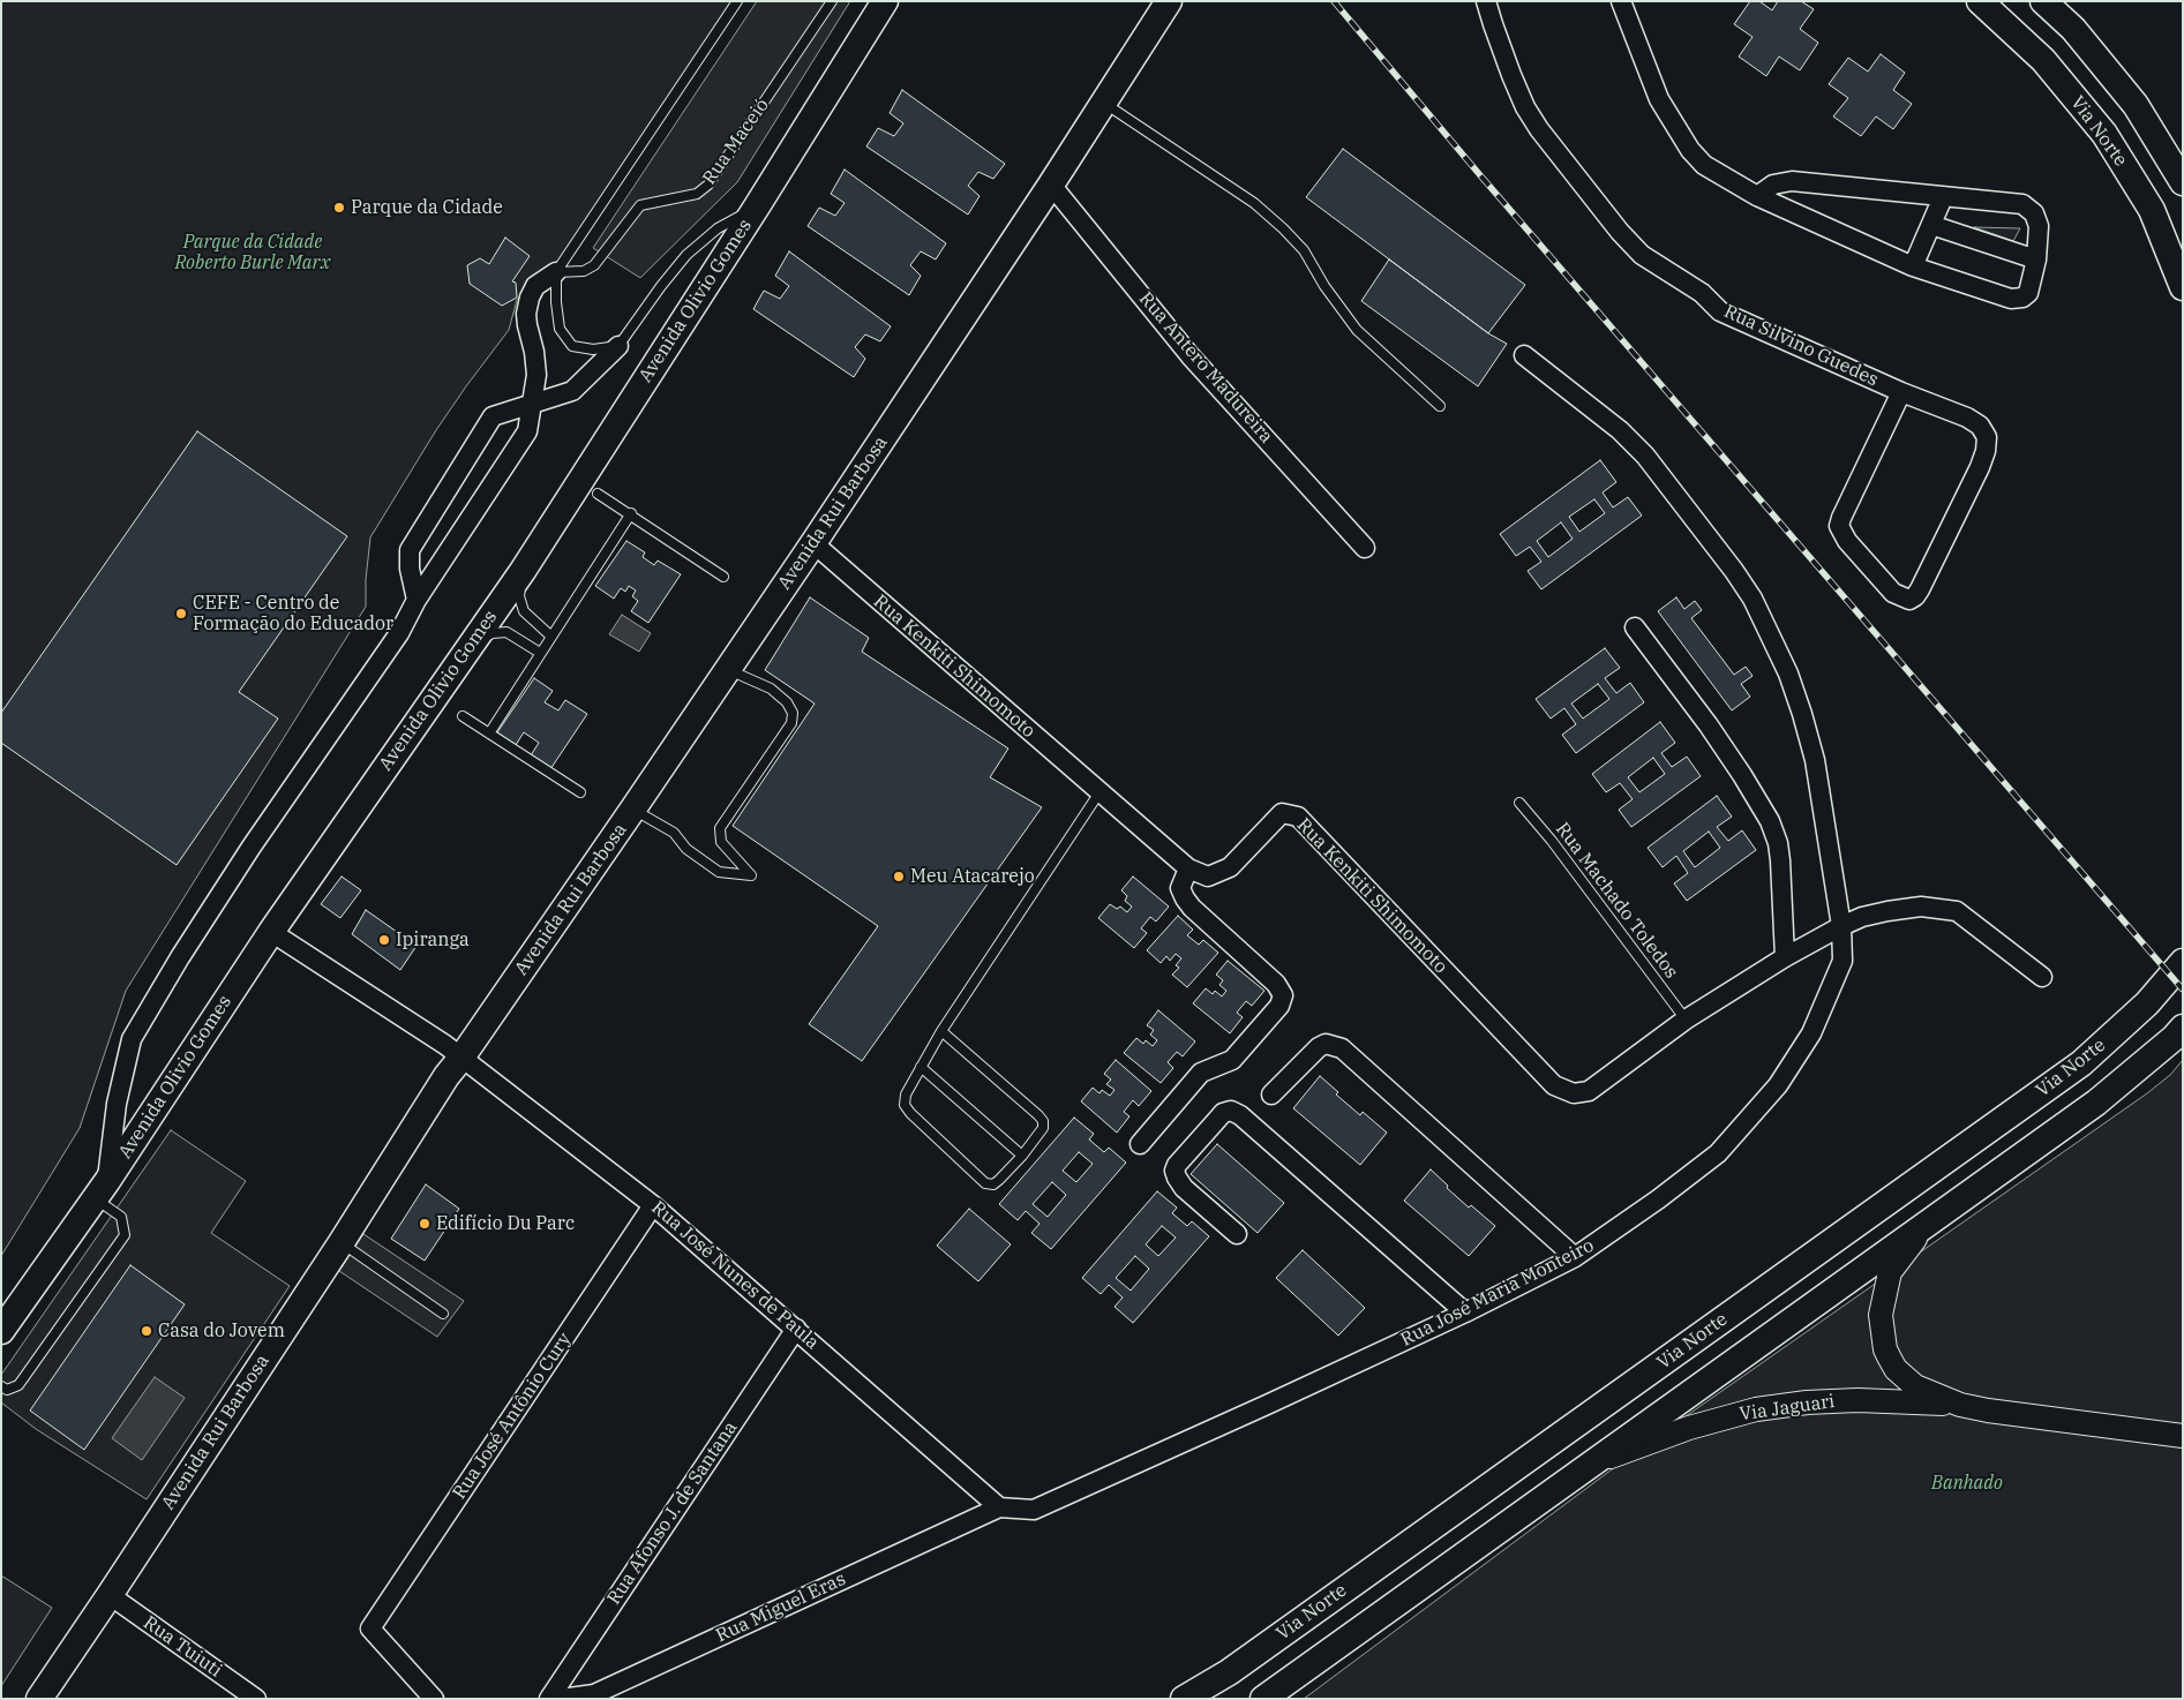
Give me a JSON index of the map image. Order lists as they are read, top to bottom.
{
  "streets": {
    "main road": ["Via Norte", "Avenida Olivio Gomes", "Avenida Rui Barbosa"],
    "street": [
      "Rua Silvino Guedes",
      "Rua Antero Madureira",
      "Rua Kenkiti Shimomoto",
      "Rua José Nunes de Paula",
      "Rua José Maria Monteiro",
      "Via Jaguari",
      "Rua José Antônio Cury",
      "Rua Afonso J. de Santana",
      "Rua Miguel Eras",
      "Rua Tuiuti"
    ],
    "lane": ["Rua Maceió", "Rua Machado Toledos"]
  },
  "crossings": [
    ["Avenida Olivio Gomes", "Rua José Nunes de Paula"],
    ["Rua Antero Madureira", "Avenida Rui Barbosa"],
    ["Avenida Rui Barbosa", "Rua Kenkiti Shimomoto"],
    ["Avenida Rui Barbosa", "Rua José Nunes de Paula"],
    ["Avenida Rui Barbosa", "Rua Tuiuti"],
    ["Rua Kenkiti Shimomoto", "Rua Machado Toledos"],
    ["Rua Kenkiti Shimomoto", "Rua José Maria Monteiro"],
    ["Rua José Nunes de Paula", "Rua José Maria Monteiro"],
    ["Rua José Nunes de Paula", "Rua José Antônio Cury"],
    ["Rua José Nunes de Paula", "Rua Afonso J. de Santana"],
    ["Rua José Nunes de Paula", "Rua Miguel Eras"],
    ["Rua José Maria Monteiro", "Rua Miguel Eras"]
  ],
  "parks": ["Parque da Cidade Roberto Burle Marx", "Banhado"],
  "places": [
    "Parque da Cidade",
    "CEFE - Centro de Formação do Educador",
    "Meu Atacarejo",
    "Ipiranga",
    "Edifício Du Parc",
    "Casa do Jovem"
  ]
}
